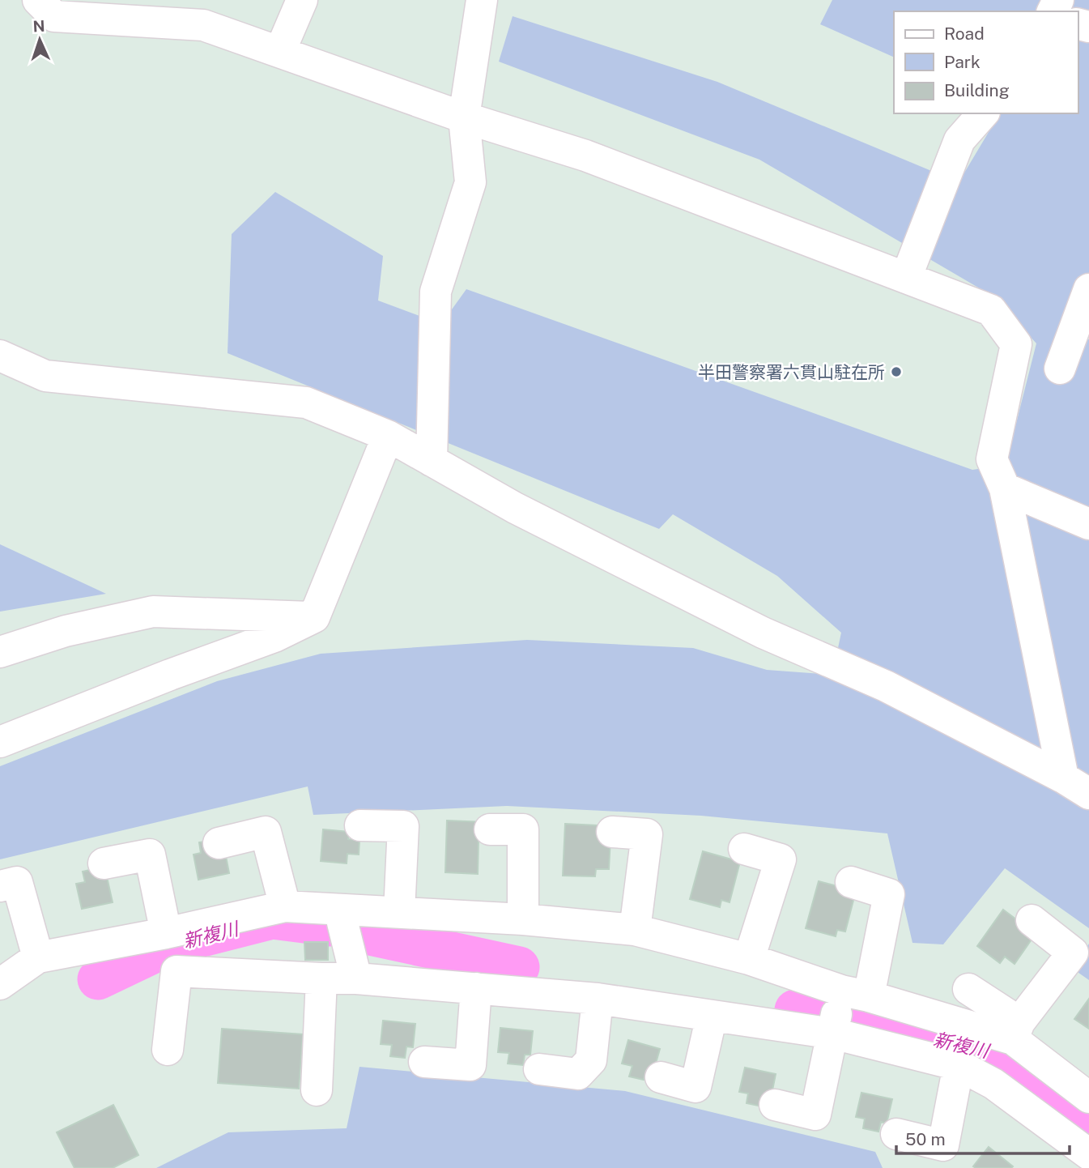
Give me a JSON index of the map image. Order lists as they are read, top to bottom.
{
  "water": ["新複川"],
  "places": ["半田警察署六貫山駐在所"],
  "legend": ["Road", "Park", "Building"],
  "scale_bar": "50 m",
  "north": "top"
}
